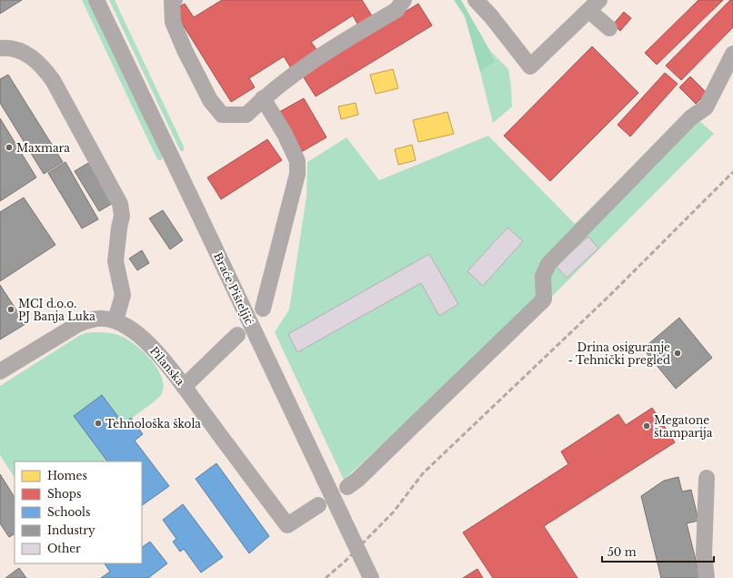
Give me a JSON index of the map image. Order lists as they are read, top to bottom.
{
  "streets": {
    "street": ["Braće Pišteljić", "Pilanska"]
  },
  "places": [
    "Maxmara",
    "MCI d.o.o. PJ Banja Luka",
    "Drina osiguranje - Tehnički pregled",
    "Tehnološka škola",
    "Megatone štamparija"
  ],
  "legend": [
    "Homes",
    "Shops",
    "Schools",
    "Industry",
    "Other"
  ],
  "scale_bar": "50 m"
}
